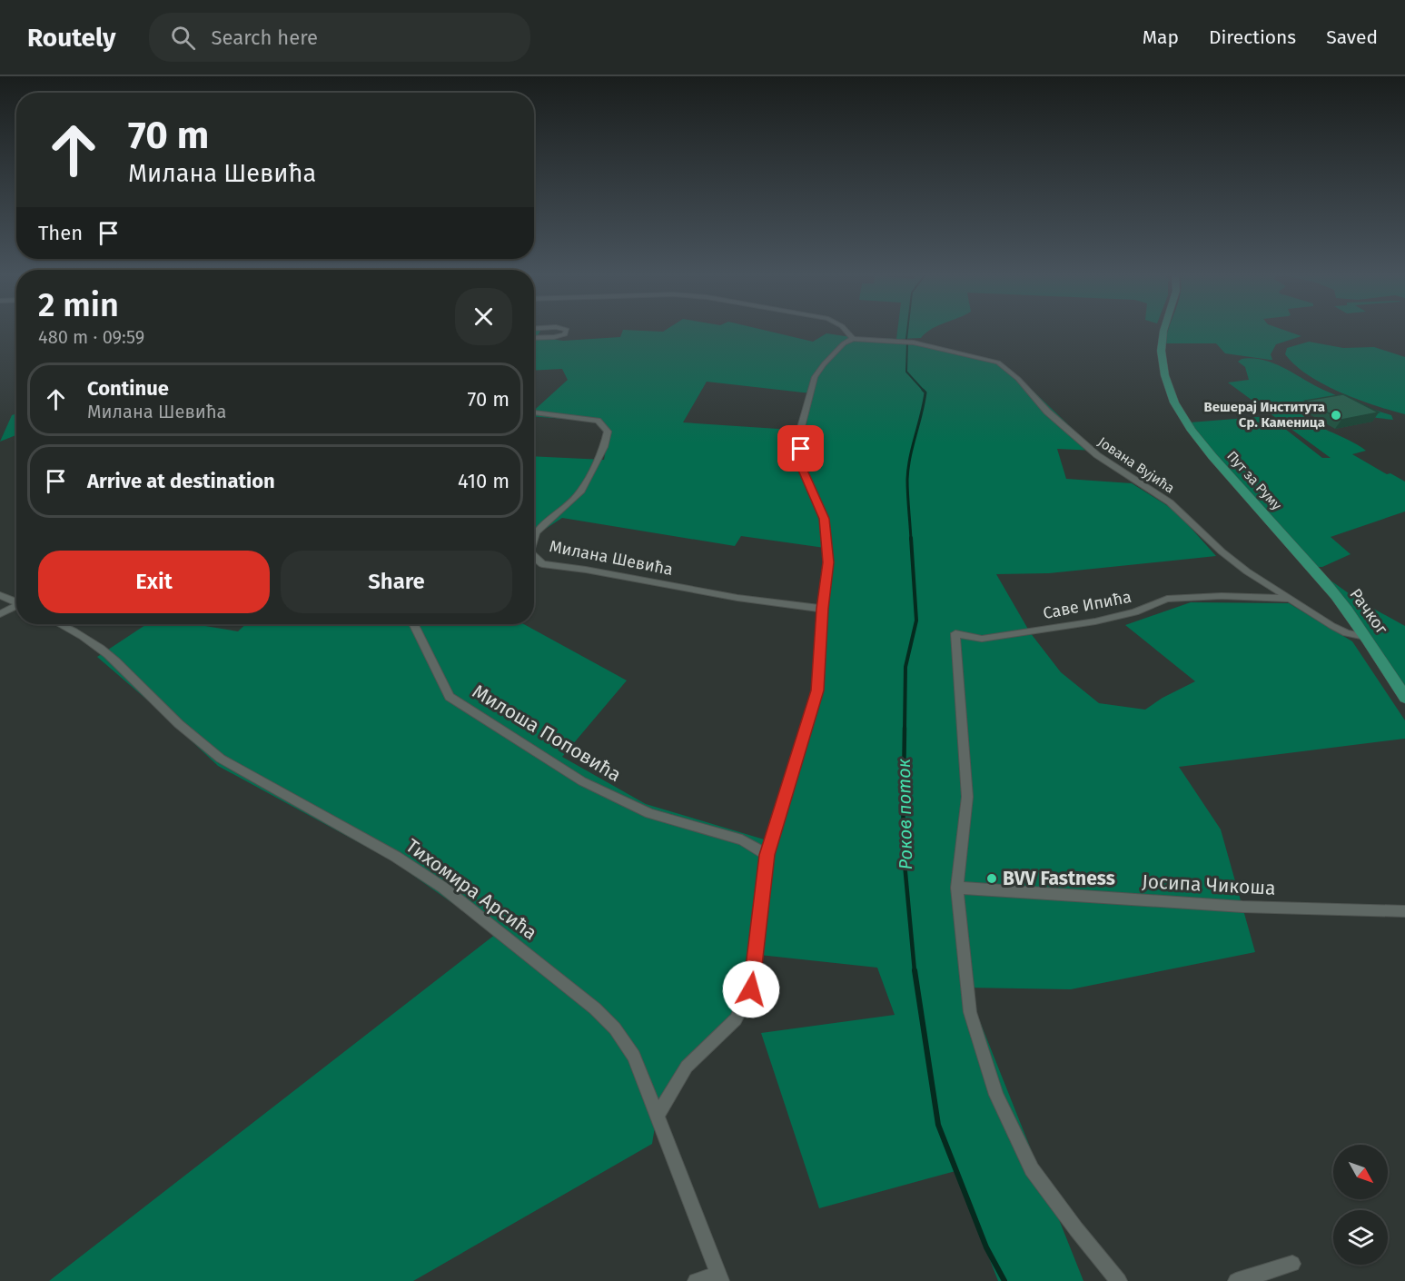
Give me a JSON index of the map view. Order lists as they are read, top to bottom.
{
  "streets": {
    "main road": ["Пут за Руму", "Рачког"],
    "street": [
      "Јована Вујића",
      "Милана Шевића",
      "Саве Ипића",
      "Милоша Поповића",
      "Јосипа Чикоша",
      "Тихомира Арсића"
    ]
  },
  "crossings": [
    ["Јована Вујића", "Саве Ипића"],
    ["Јована Вујића", "Рачког"],
    ["Пут за Руму", "Рачког"],
    ["Саве Ипића", "Јосипа Чикоша"]
  ],
  "water": ["Роков поток"],
  "places": ["Вешерај Института Ср. Каменица", "BVV Fastness"],
  "north": "bottom right",
  "page": {
    "header": "Routely",
    "search": "Search here",
    "nav": ["Map", "Directions", "Saved"],
    "turn": ["70 m", "Милана Шевића"],
    "then": "Then",
    "heading": ["2 min", "480 m · 09:59"],
    "list": [
      {
        "name": "Continue",
        "note": "Милана Шевића",
        "value": "70 m"
      },
      {
        "name": "Arrive at destination",
        "value": "410 m"
      }
    ],
    "buttons": ["Exit", "Share"]
  }
}
